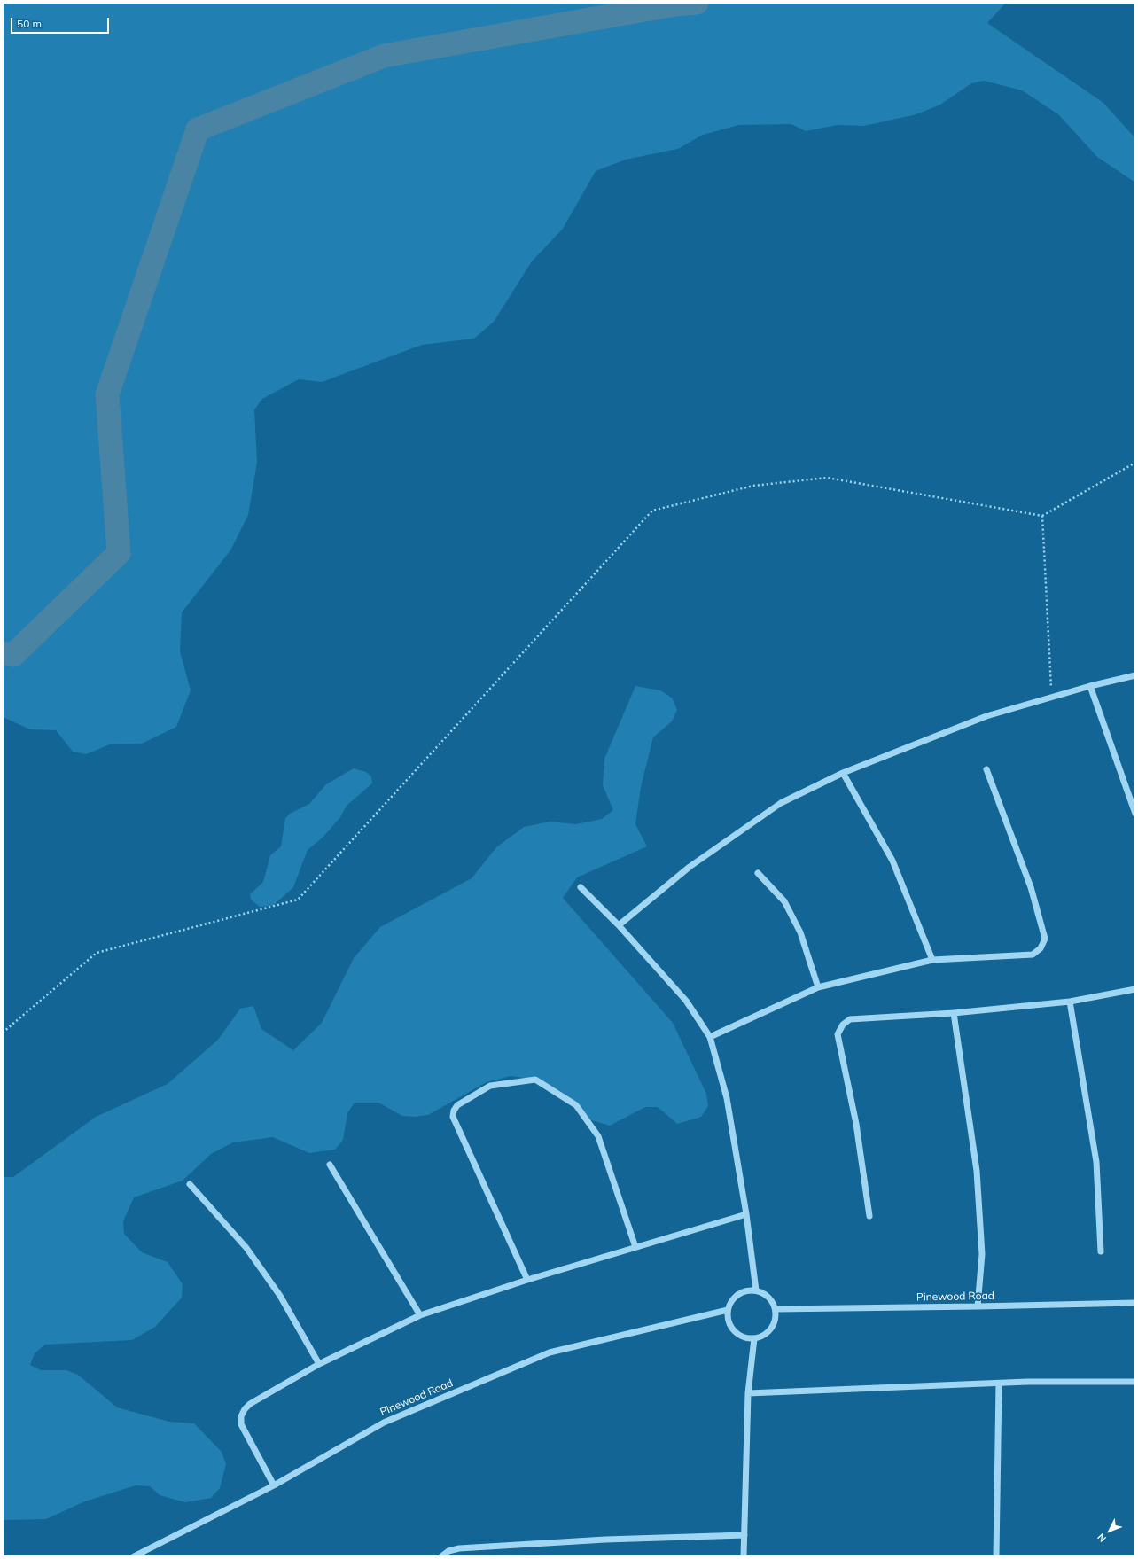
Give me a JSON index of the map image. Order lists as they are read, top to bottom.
{
  "streets": {
    "street": ["Pinewood Road"]
  },
  "scale_bar": "50 m",
  "north": "bottom left"
}
